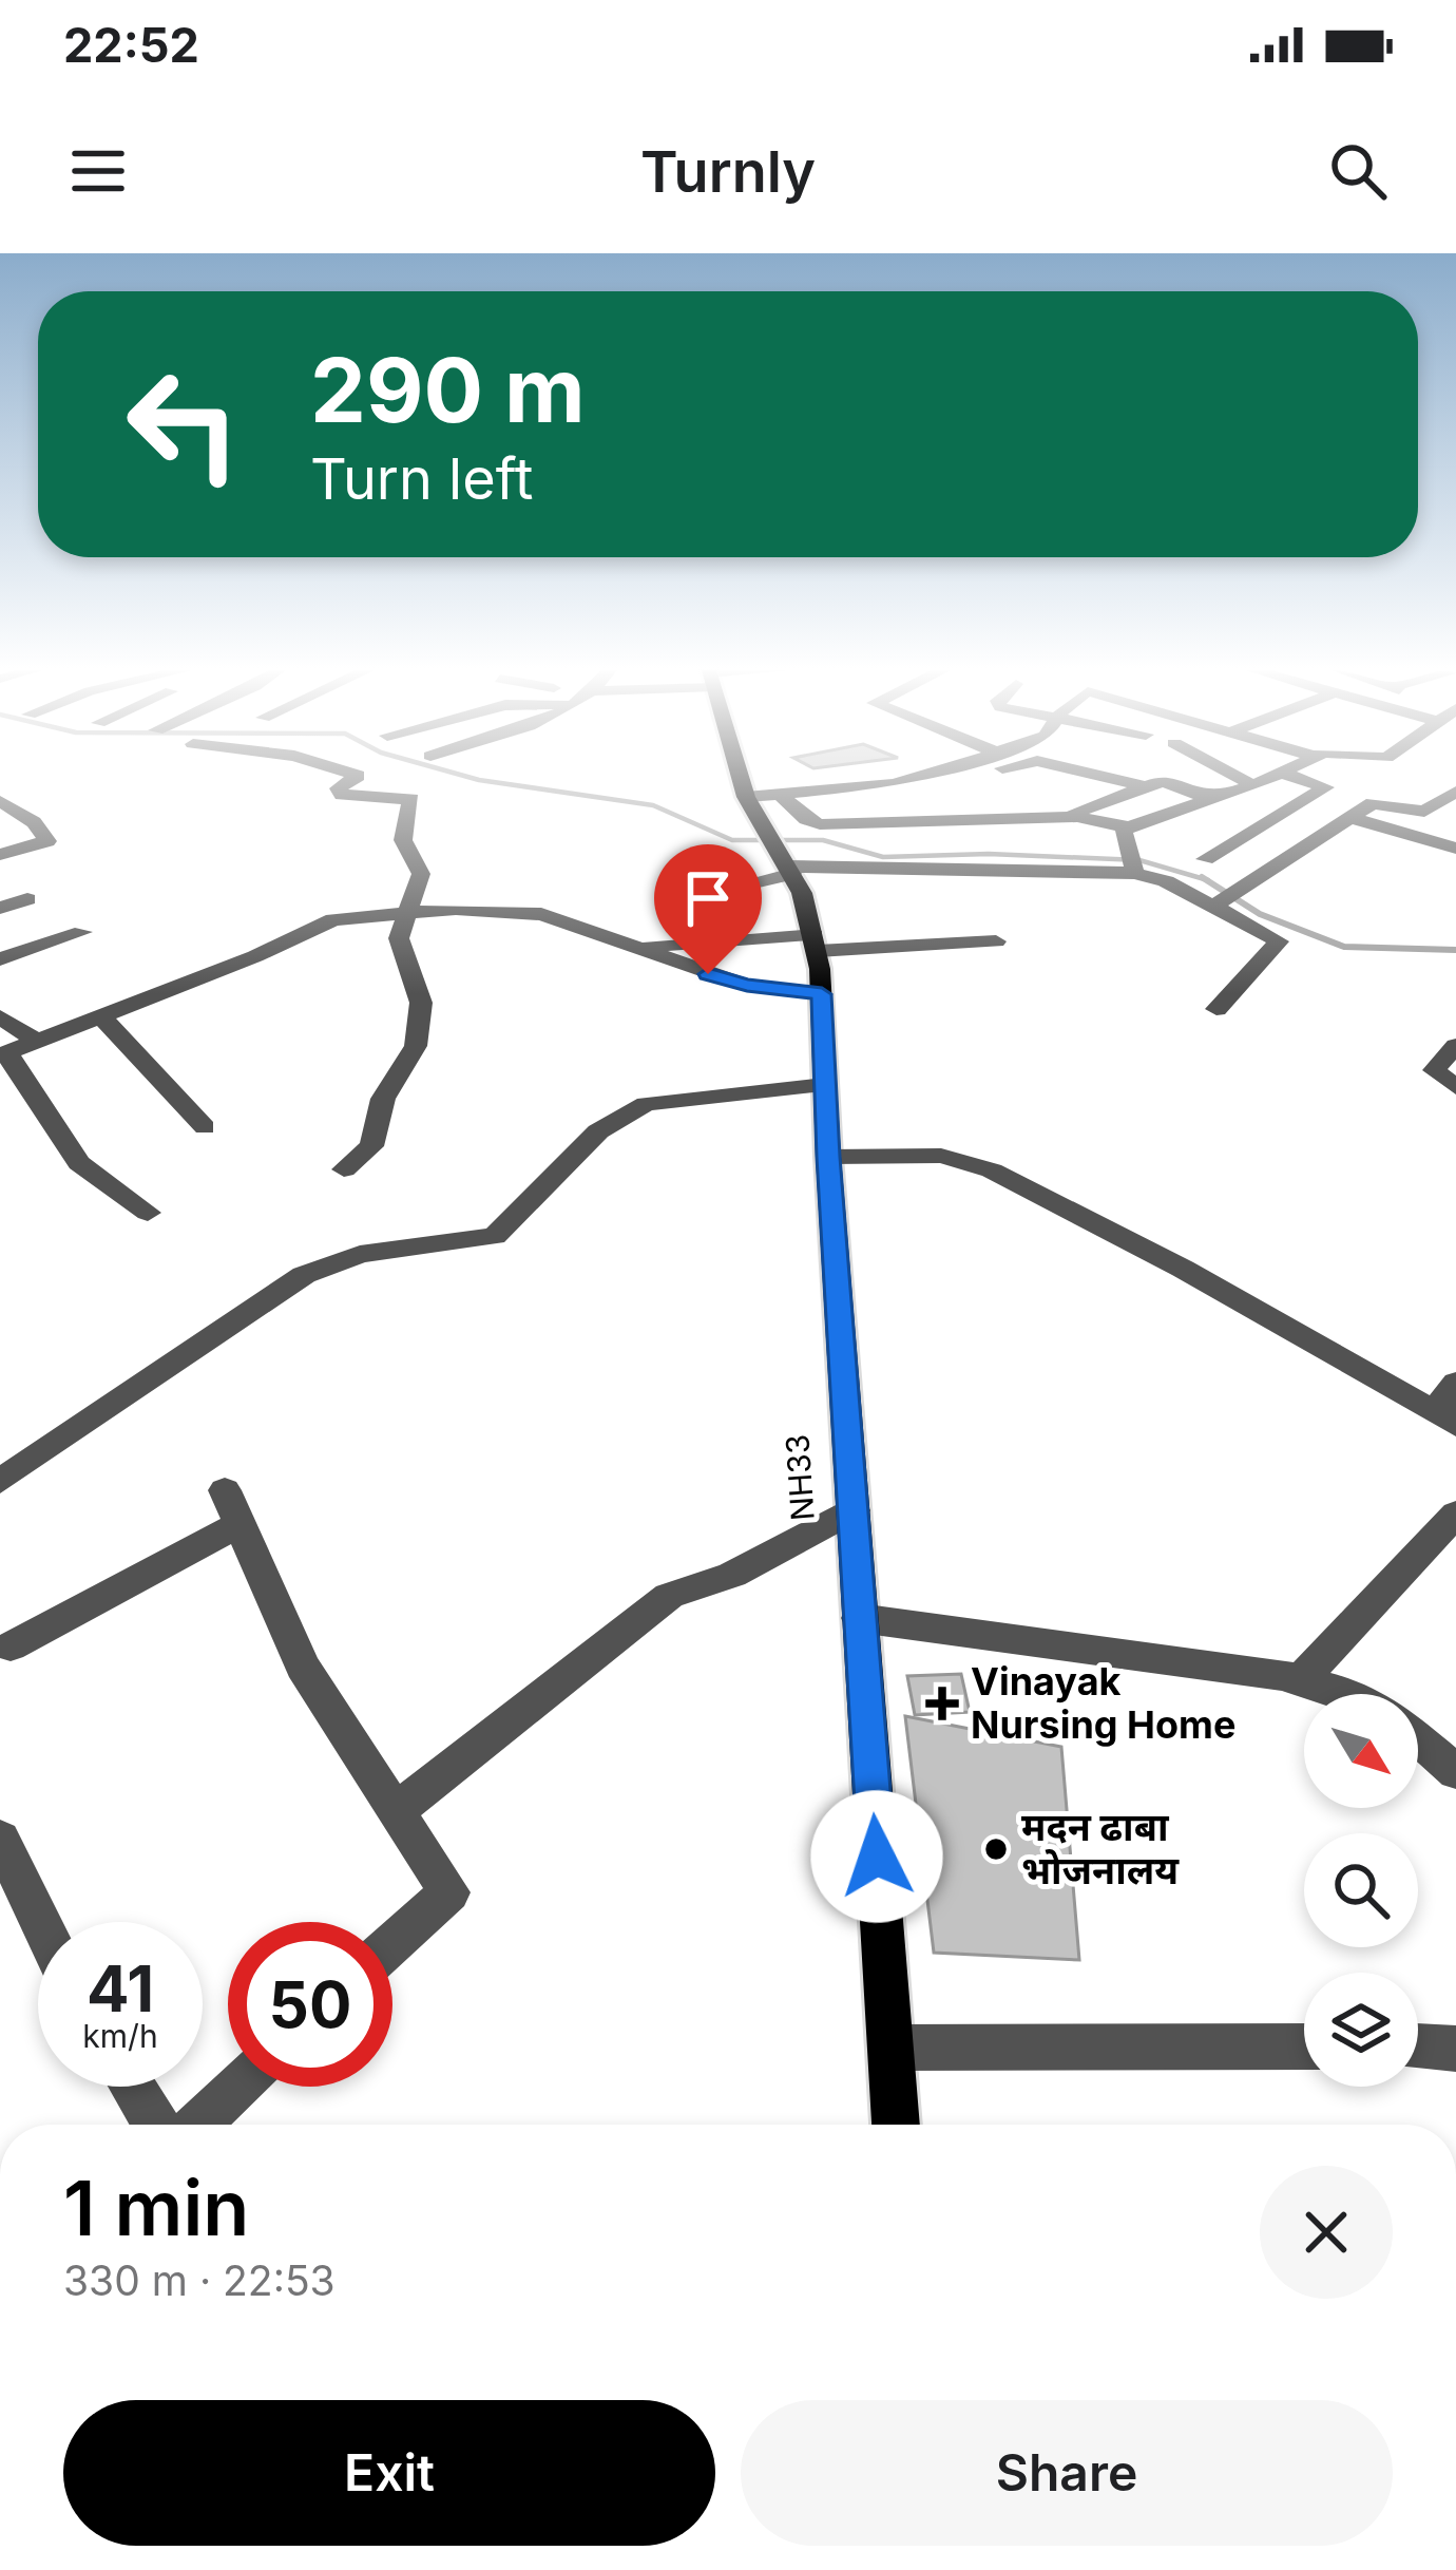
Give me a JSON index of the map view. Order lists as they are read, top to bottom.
{
  "streets": {
    "main road": ["NH33"]
  },
  "places": {
    "health": ["Vinayak Nursing Home"],
    "other": ["मदन ढाबा भोजनालय"]
  },
  "north": "bottom right",
  "page": {
    "status": "22:52",
    "header": "Turnly",
    "turn": ["290 m", "Turn left"],
    "speed": "41 km/h",
    "limit": "50",
    "heading": ["1 min", "330 m · 22:53"],
    "buttons": ["Exit", "Share"]
  }
}
